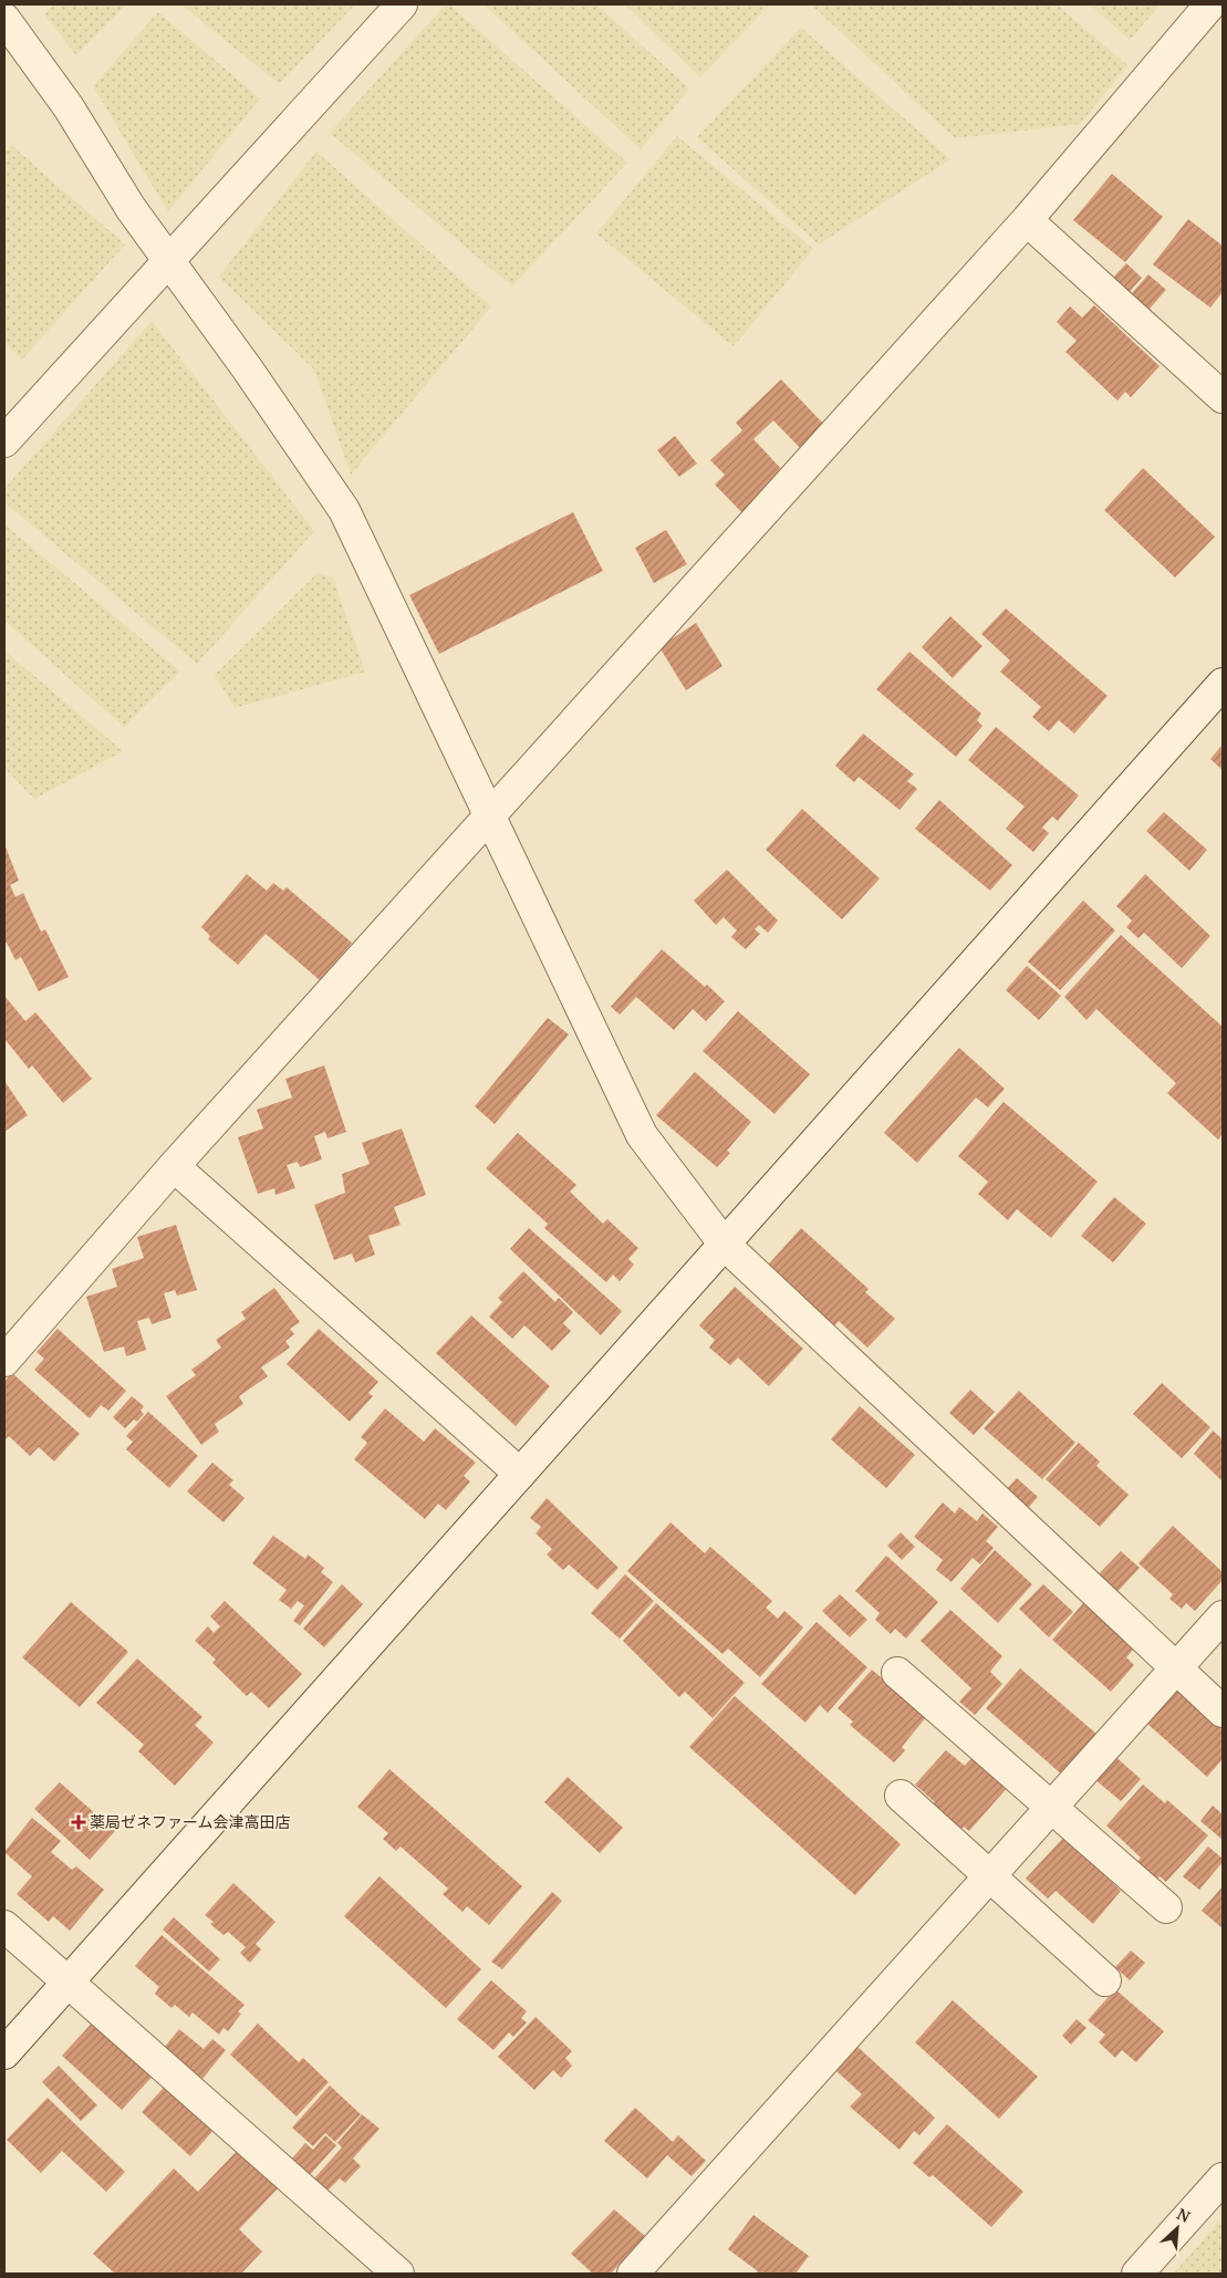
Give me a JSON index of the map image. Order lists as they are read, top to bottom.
{
  "places": {
    "health": ["薬局ゼネファーム会津高田店"]
  },
  "north": "top right"
}
